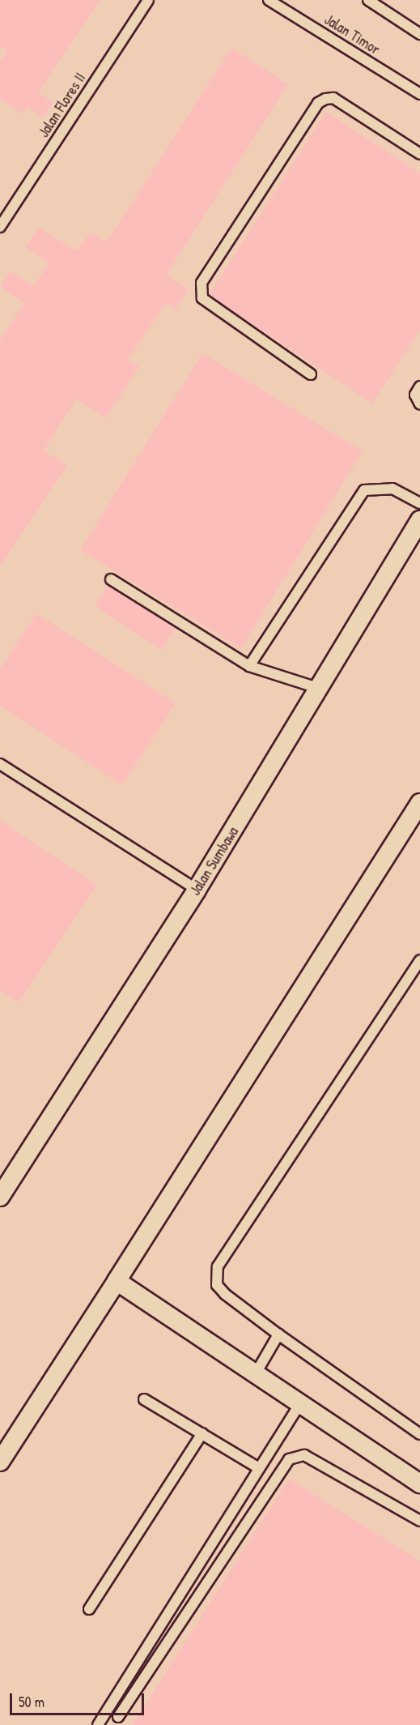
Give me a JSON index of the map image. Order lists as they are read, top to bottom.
{
  "streets": {
    "street": ["Jalan Sumbawa"],
    "lane": ["Jalan Timor", "Jalan Flores II"]
  },
  "scale_bar": "50 m"
}
